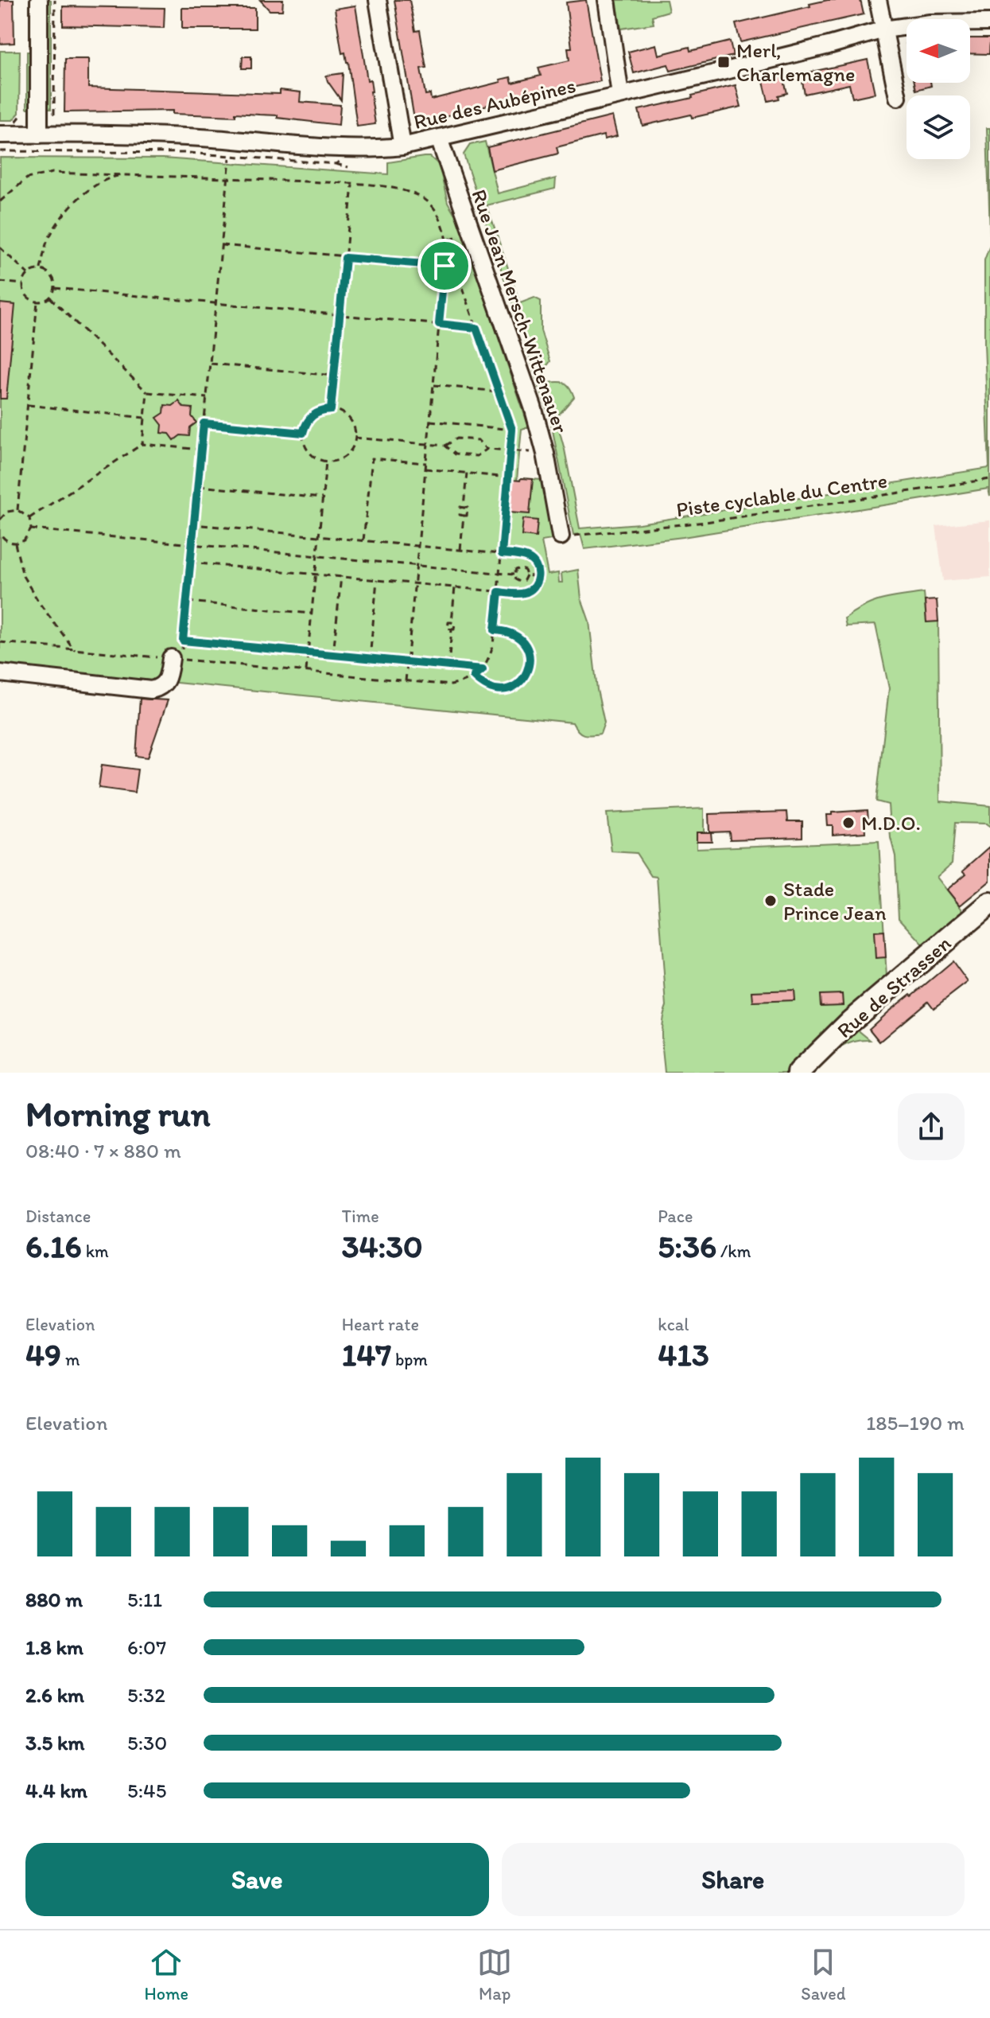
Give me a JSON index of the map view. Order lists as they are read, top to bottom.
{
  "streets": {
    "main road": ["Rue de Strassen"],
    "street": ["Rue des Aubépines", "Rue Jean Mersch-Wittenauer"],
    "path": ["Piste cyclable du Centre"]
  },
  "crossings": [
    ["Rue des Aubépines", "Rue Jean Mersch-Wittenauer"]
  ],
  "places": {
    "transit": ["Merl, Charlemagne"],
    "other": ["M.D.O.", "Stade Prince Jean"]
  },
  "north": "left",
  "page": {
    "heading": ["Morning run", "08:40 · 7 × 880 m"],
    "stats": [
      ["Distance", "6.16 km"],
      ["Time", "34:30"],
      ["Pace", "5:36 /km"],
      ["Elevation", "49 m"],
      ["Heart rate", "147 bpm"],
      ["kcal", "413"]
    ],
    "chart": ["Elevation", "185–190 m"],
    "list": [
      {
        "name": "880 m",
        "note": "5:11"
      },
      {
        "name": "1.8 km",
        "note": "6:07"
      },
      {
        "name": "2.6 km",
        "note": "5:32"
      },
      {
        "name": "3.5 km",
        "note": "5:30"
      },
      {
        "name": "4.4 km",
        "note": "5:45"
      }
    ],
    "buttons": ["Save", "Share"],
    "tabs": ["Home", "Map", "Saved"]
  }
}
